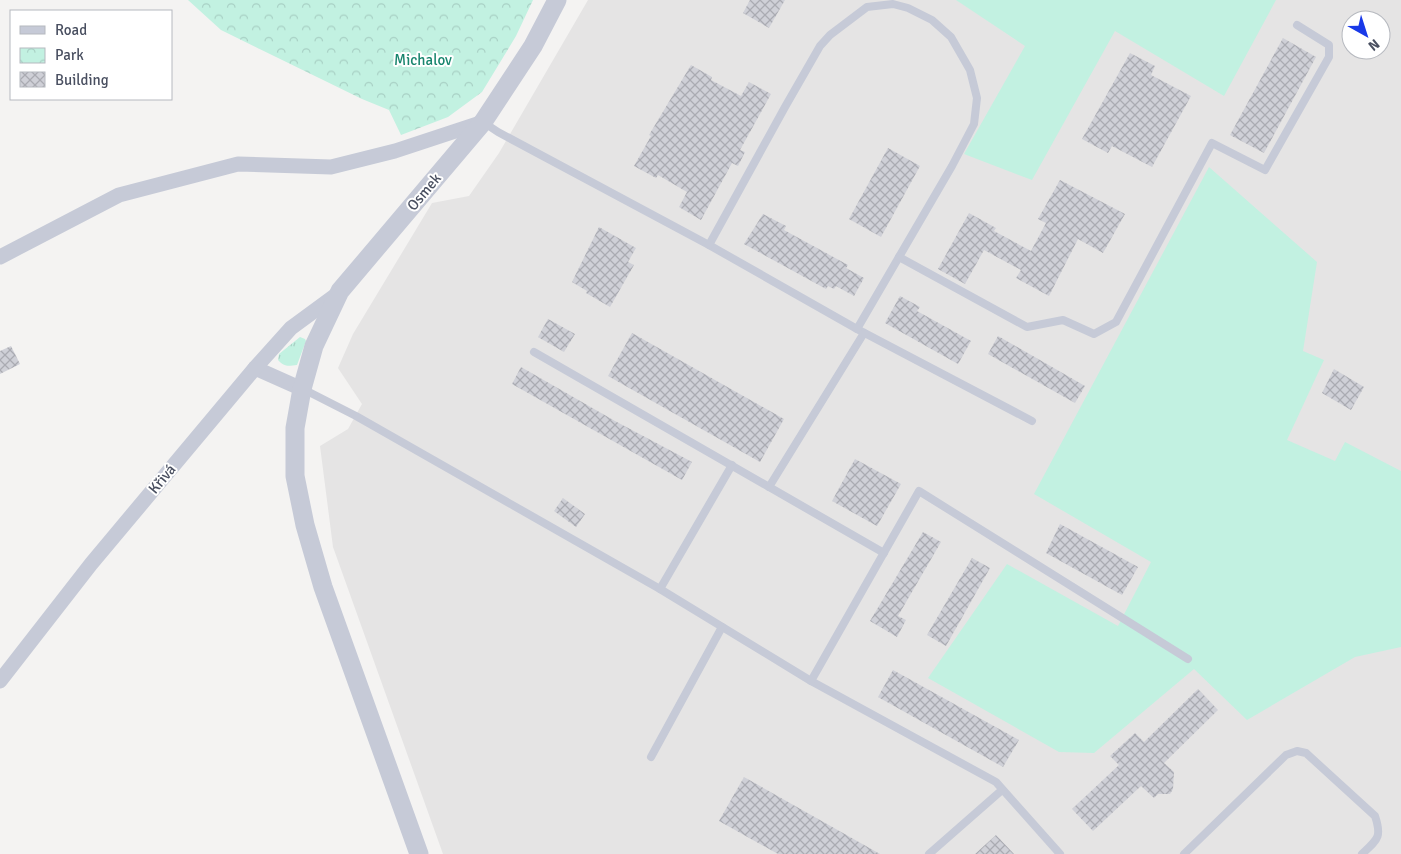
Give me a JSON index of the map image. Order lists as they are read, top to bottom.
{
  "streets": {
    "street": ["Osmek", "Křivá"]
  },
  "crossings": [
    ["Osmek", "Křivá"]
  ],
  "parks": ["Michalov"],
  "legend": ["Road", "Park", "Building"],
  "north": "bottom right"
}
